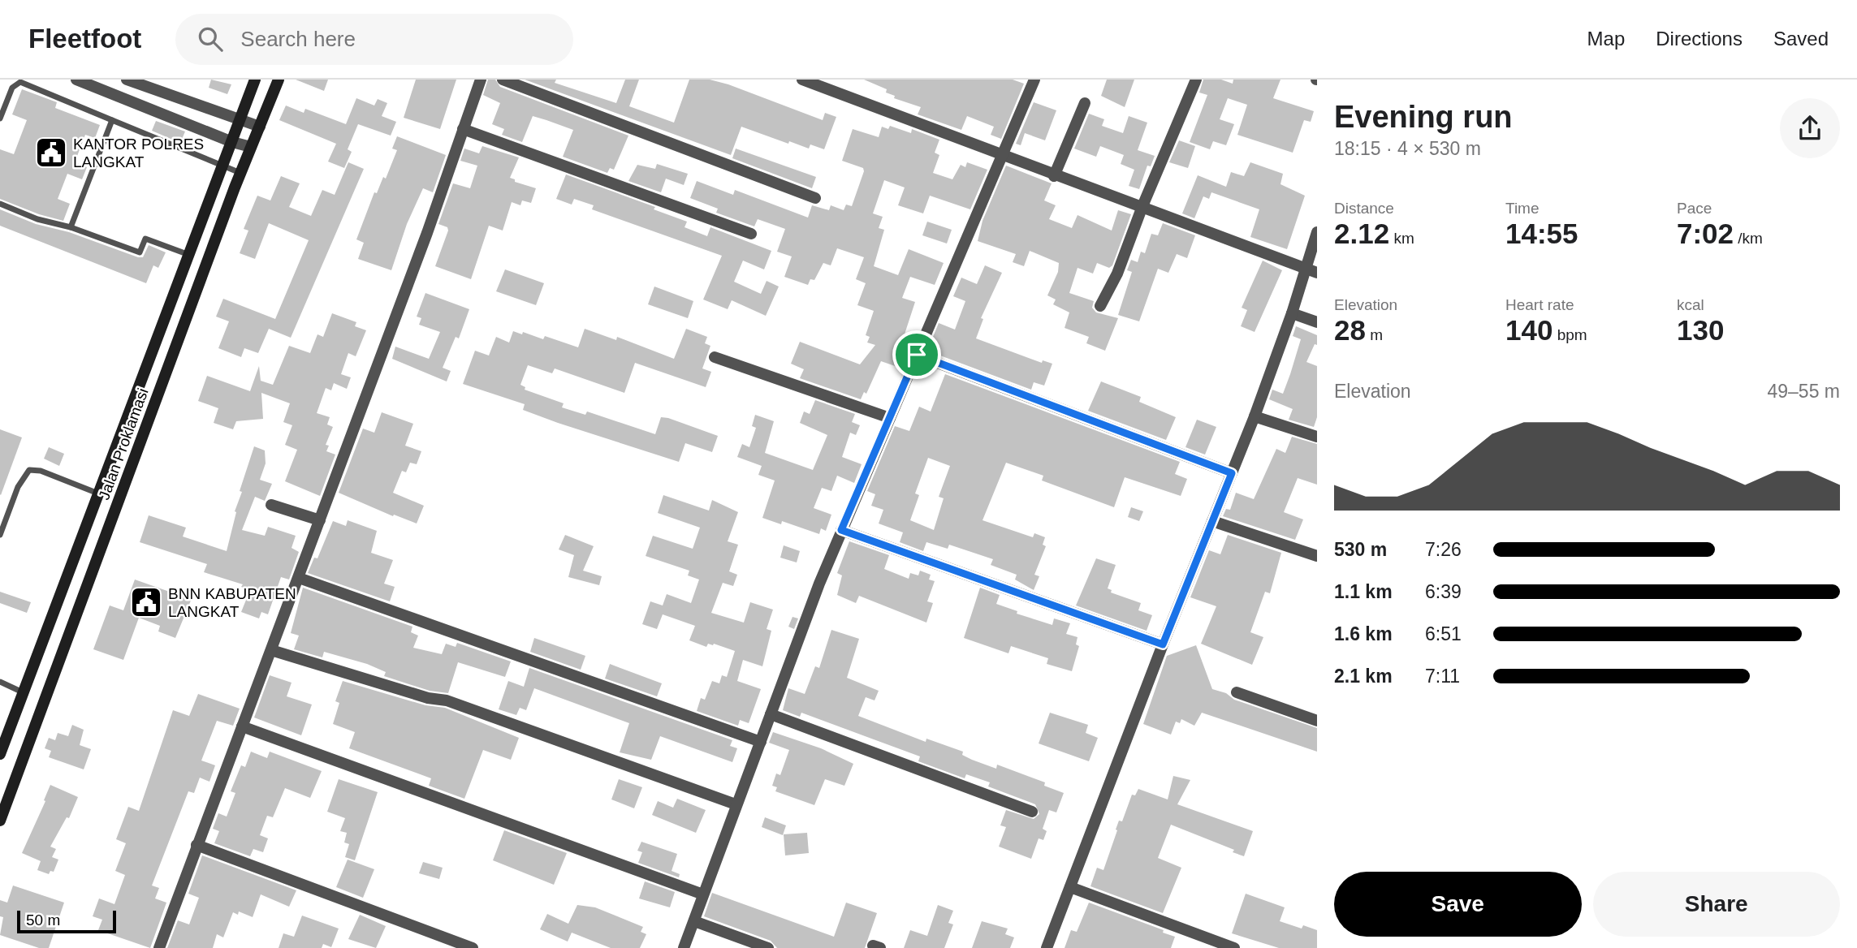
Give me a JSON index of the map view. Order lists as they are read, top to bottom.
{
  "streets": {
    "street": ["Jalan Proklamasi"]
  },
  "places": {
    "public building": ["KANTOR POLRES LANGKAT", "BNN KABUPATEN LANGKAT"]
  },
  "scale_bar": "50 m",
  "page": {
    "header": "Fleetfoot",
    "search": "Search here",
    "nav": ["Map", "Directions", "Saved"],
    "heading": ["Evening run", "18:15 · 4 × 530 m"],
    "stats": [
      ["Distance", "2.12 km"],
      ["Time", "14:55"],
      ["Pace", "7:02 /km"],
      ["Elevation", "28 m"],
      ["Heart rate", "140 bpm"],
      ["kcal", "130"]
    ],
    "chart": ["Elevation", "49–55 m"],
    "list": [
      {
        "name": "530 m",
        "note": "7:26"
      },
      {
        "name": "1.1 km",
        "note": "6:39"
      },
      {
        "name": "1.6 km",
        "note": "6:51"
      },
      {
        "name": "2.1 km",
        "note": "7:11"
      }
    ],
    "buttons": ["Save", "Share"],
    "scale": "50 m"
  }
}
